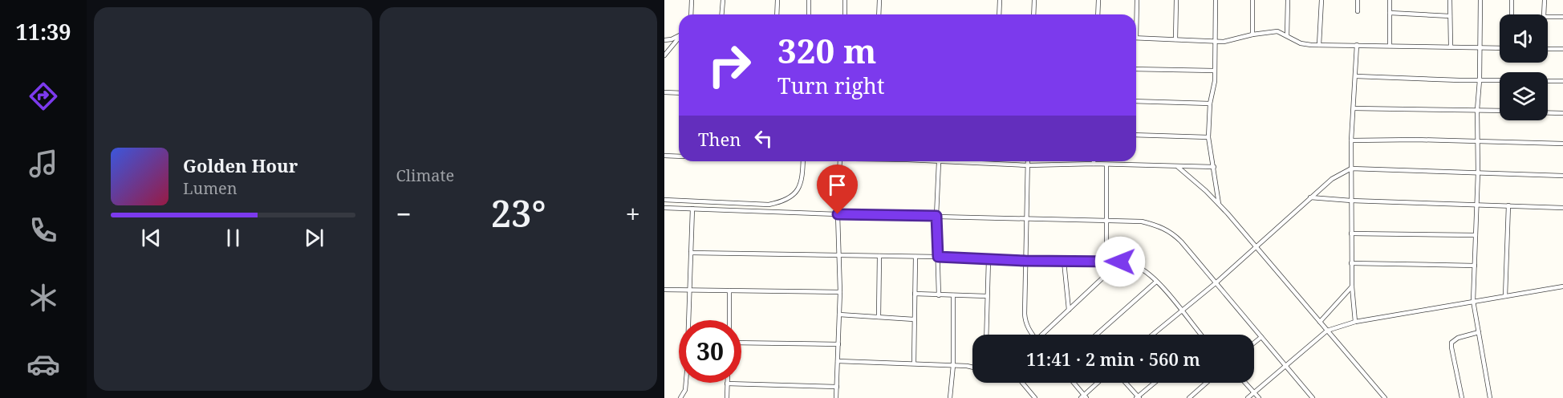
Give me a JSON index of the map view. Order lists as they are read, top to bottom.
{
  "page": {
    "tabs": "11:39",
    "tile": "Climate",
    "turn": ["320 m", "Turn right"],
    "then": "Then",
    "song": ["Golden Hour", "Lumen"],
    "heat": ["−", "23°", "+"],
    "limit": "30",
    "trip": "11:41 · 2 min · 560 m"
  }
}
